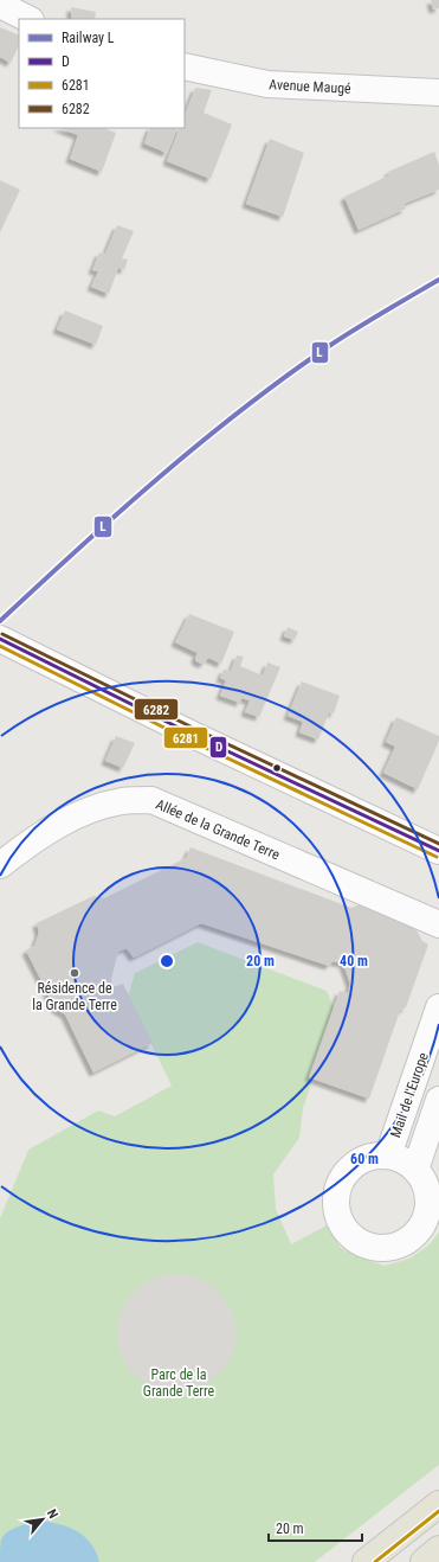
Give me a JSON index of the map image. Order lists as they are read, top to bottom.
{
  "streets": {
    "street": ["Avenue Maugé", "Allée de la Grande Terre", "Mail de l'Europe"]
  },
  "parks": ["Parc de la Grande Terre"],
  "places": ["Résidence de la Grande Terre"],
  "lines": [
    "rail line L",
    "transit line 6282",
    "transit line D",
    "transit line 6281"
  ],
  "legend": [
    "Railway L",
    "D",
    "6281",
    "6282"
  ],
  "scale_bar": "20 m",
  "north": "top right",
  "rings": ["20 m", "40 m", "60 m"]
}
